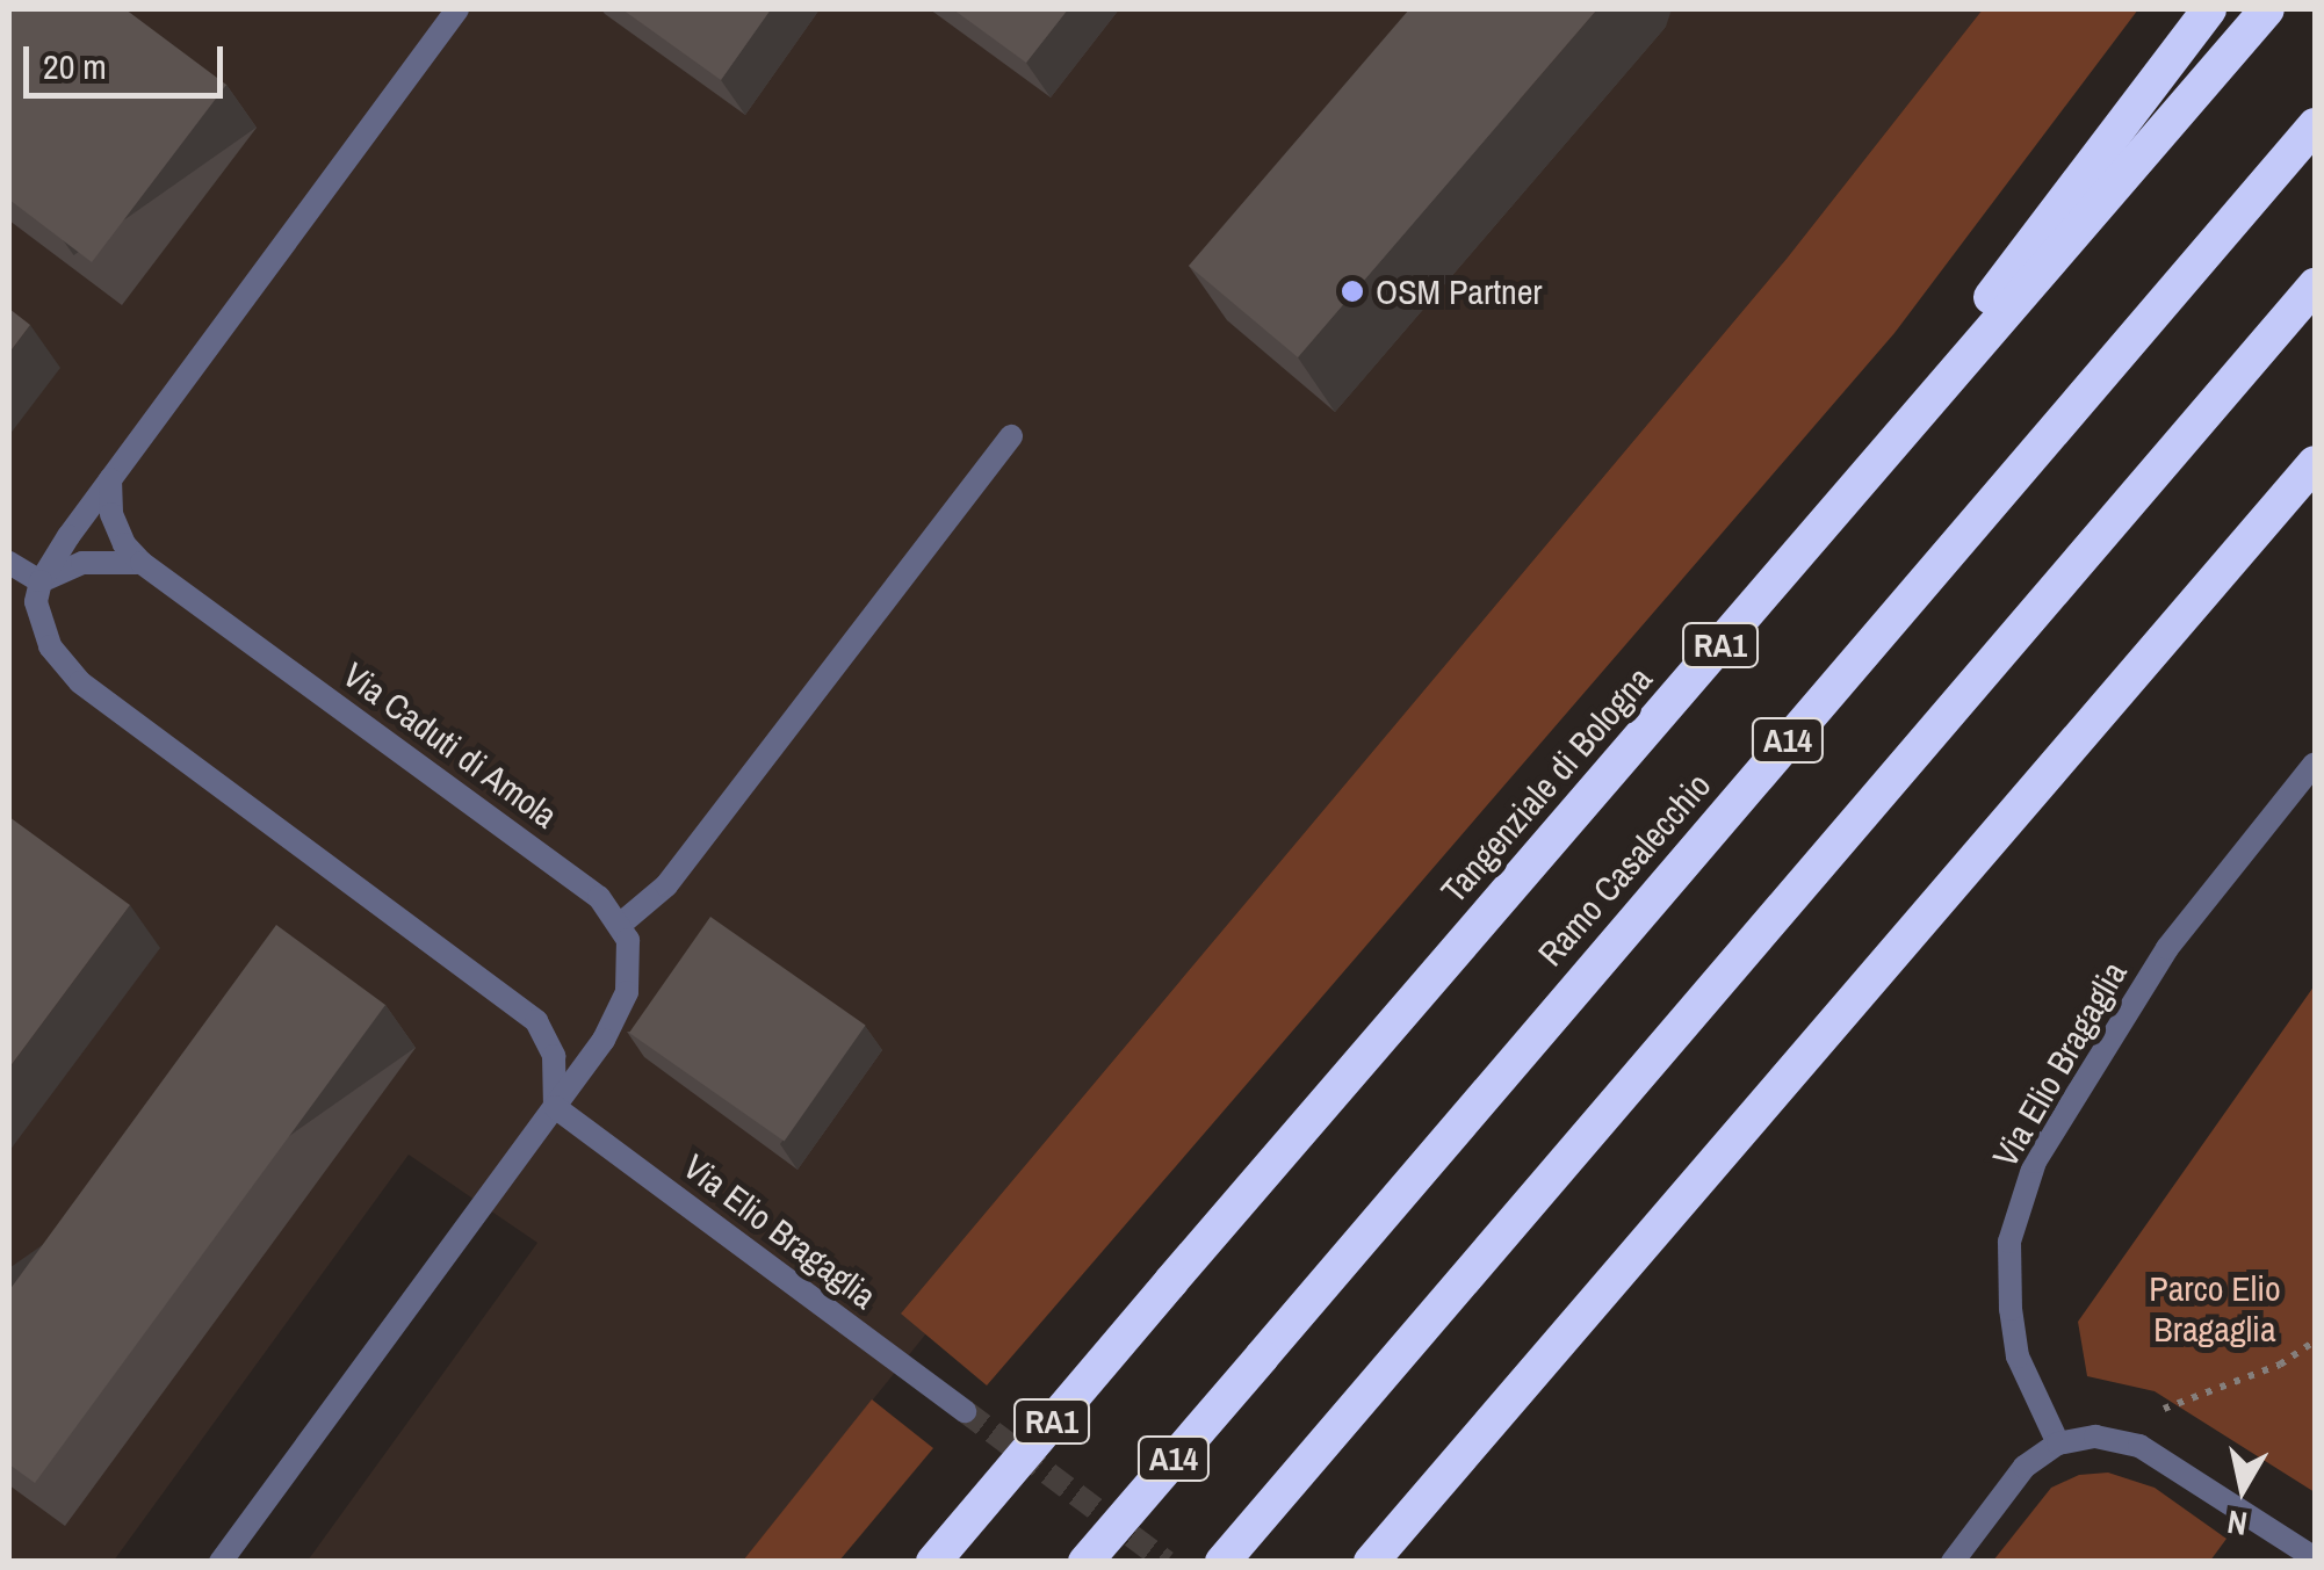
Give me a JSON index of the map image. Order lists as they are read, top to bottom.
{
  "streets": {
    "highway": [
      "RA1",
      "A14",
      "Tangenziale di Bologna",
      "Ramo Casalecchio"
    ],
    "street": ["Via Caduti di Amola", "Via Elio Bragaglia"]
  },
  "parks": ["Parco Elio Bragaglia"],
  "places": ["OSM Partner"],
  "scale_bar": "20 m",
  "north": "bottom"
}
